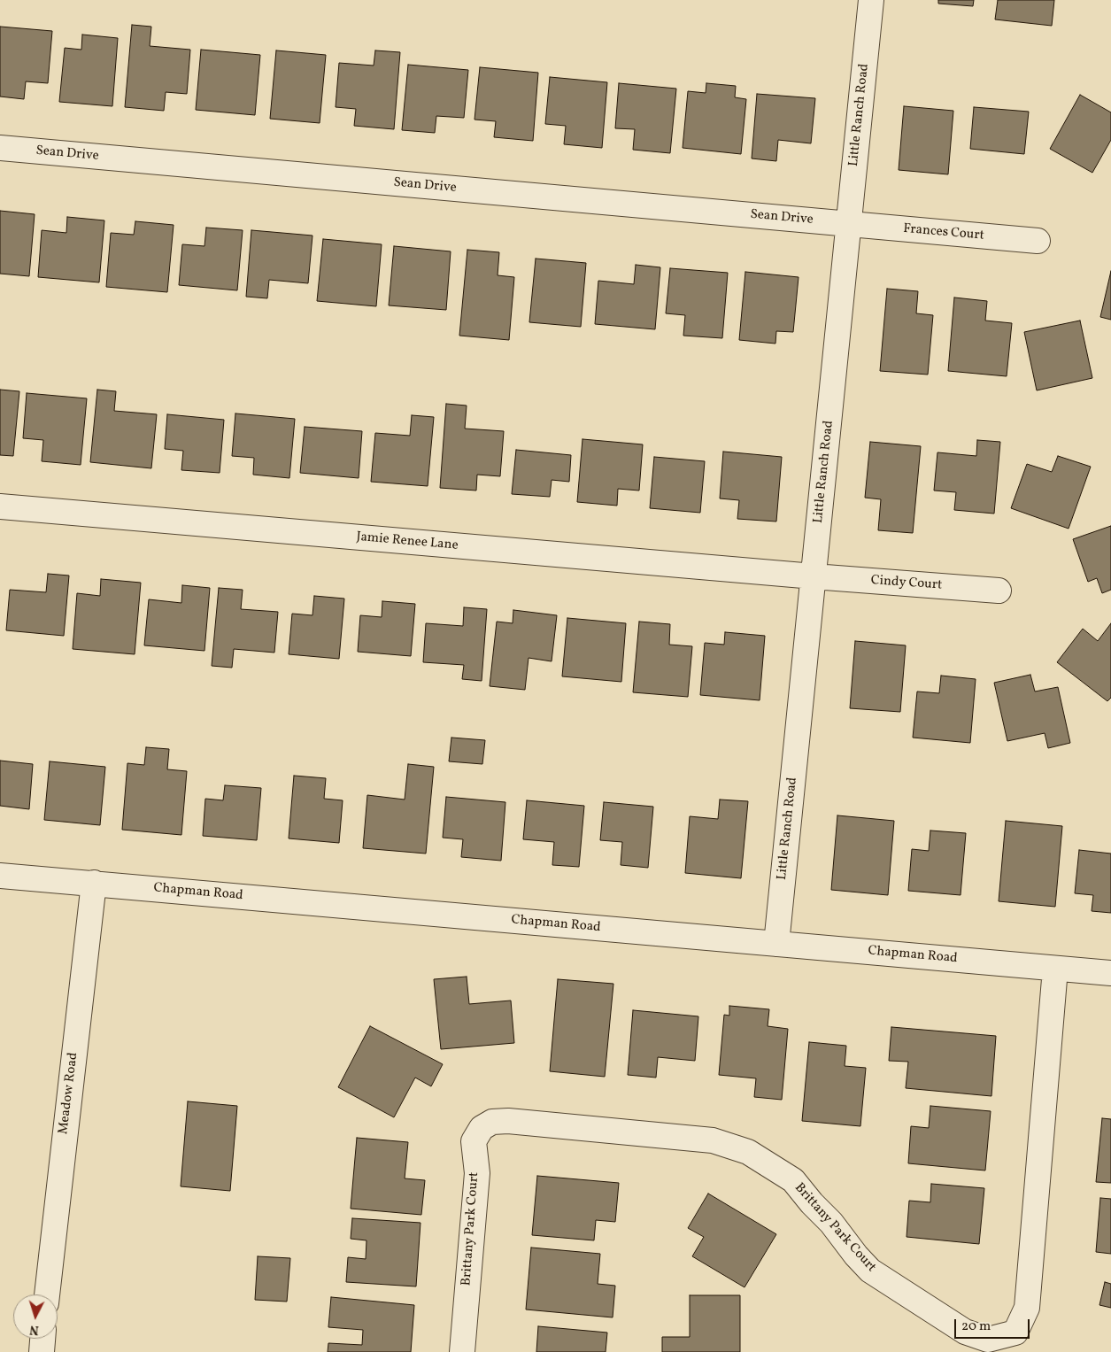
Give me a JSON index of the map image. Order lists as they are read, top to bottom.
{
  "streets": {
    "street": [
      "Little Ranch Road",
      "Sean Drive",
      "Frances Court",
      "Jamie Renee Lane",
      "Cindy Court",
      "Chapman Road",
      "Meadow Road",
      "Brittany Park Court"
    ]
  },
  "crossings": [
    ["Little Ranch Road", "Sean Drive"],
    ["Little Ranch Road", "Frances Court"],
    ["Little Ranch Road", "Jamie Renee Lane"],
    ["Little Ranch Road", "Cindy Court"],
    ["Little Ranch Road", "Chapman Road"],
    ["Sean Drive", "Frances Court"],
    ["Jamie Renee Lane", "Cindy Court"],
    ["Chapman Road", "Meadow Road"],
    ["Chapman Road", "Brittany Park Court"]
  ],
  "scale_bar": "20 m",
  "north": "bottom"
}
